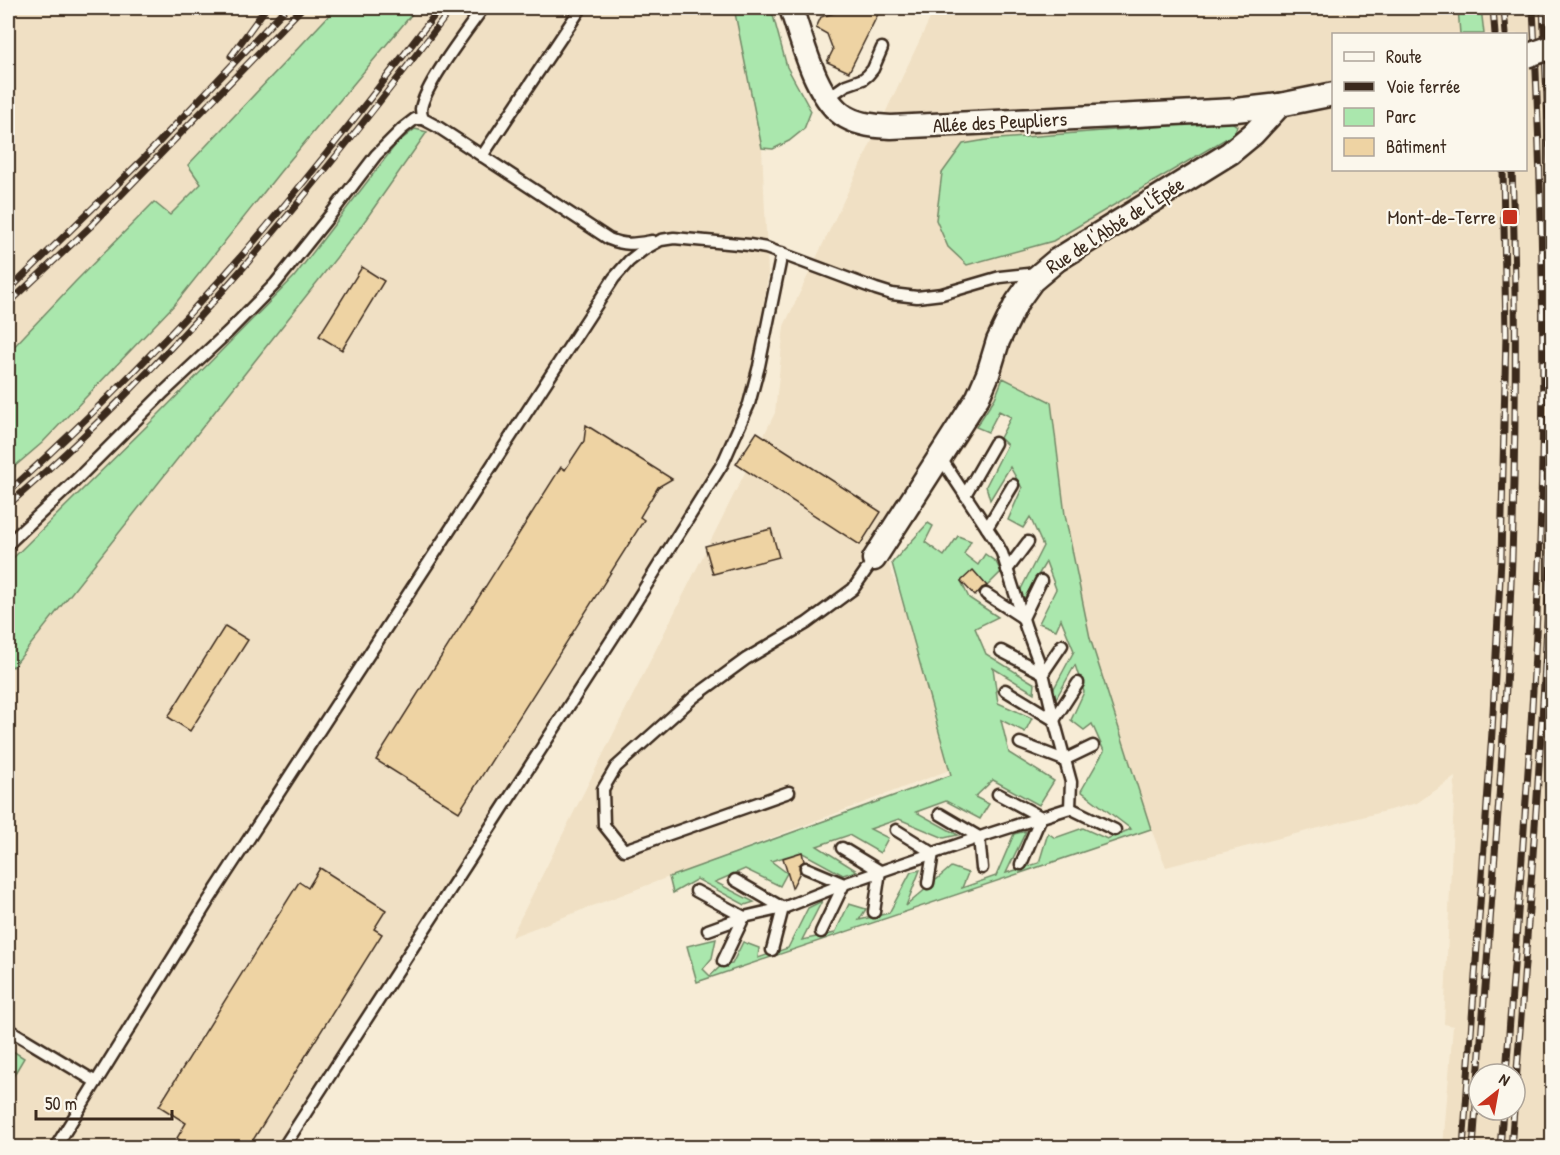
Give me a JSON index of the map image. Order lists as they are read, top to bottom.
{
  "streets": {
    "street": ["Allée des Peupliers", "Rue de l'Abbé de l'Épée"]
  },
  "crossings": [
    ["Allée des Peupliers", "Rue de l'Abbé de l'Épée"]
  ],
  "places": {
    "transit": ["Mont-de-Terre"]
  },
  "legend": [
    "Route",
    "Voie ferrée",
    "Parc",
    "Bâtiment"
  ],
  "scale_bar": "50 m",
  "north": "top right"
}
